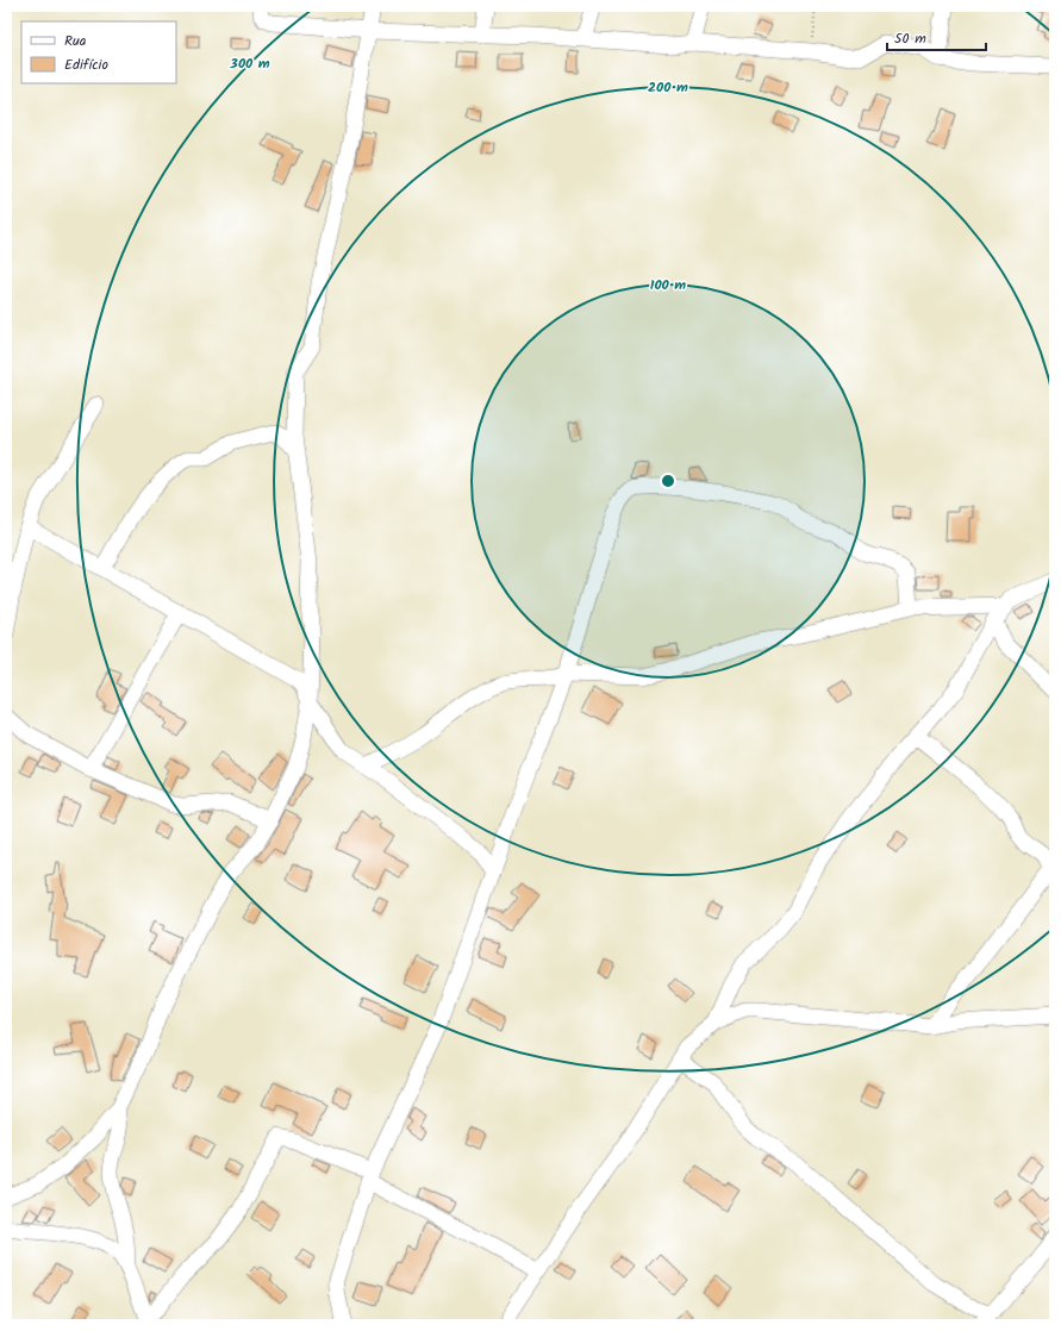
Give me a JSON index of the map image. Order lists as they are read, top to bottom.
{
  "legend": ["Rua", "Edifício"],
  "scale_bar": "50 m",
  "rings": ["300 m", "200 m", "100 m"]
}
